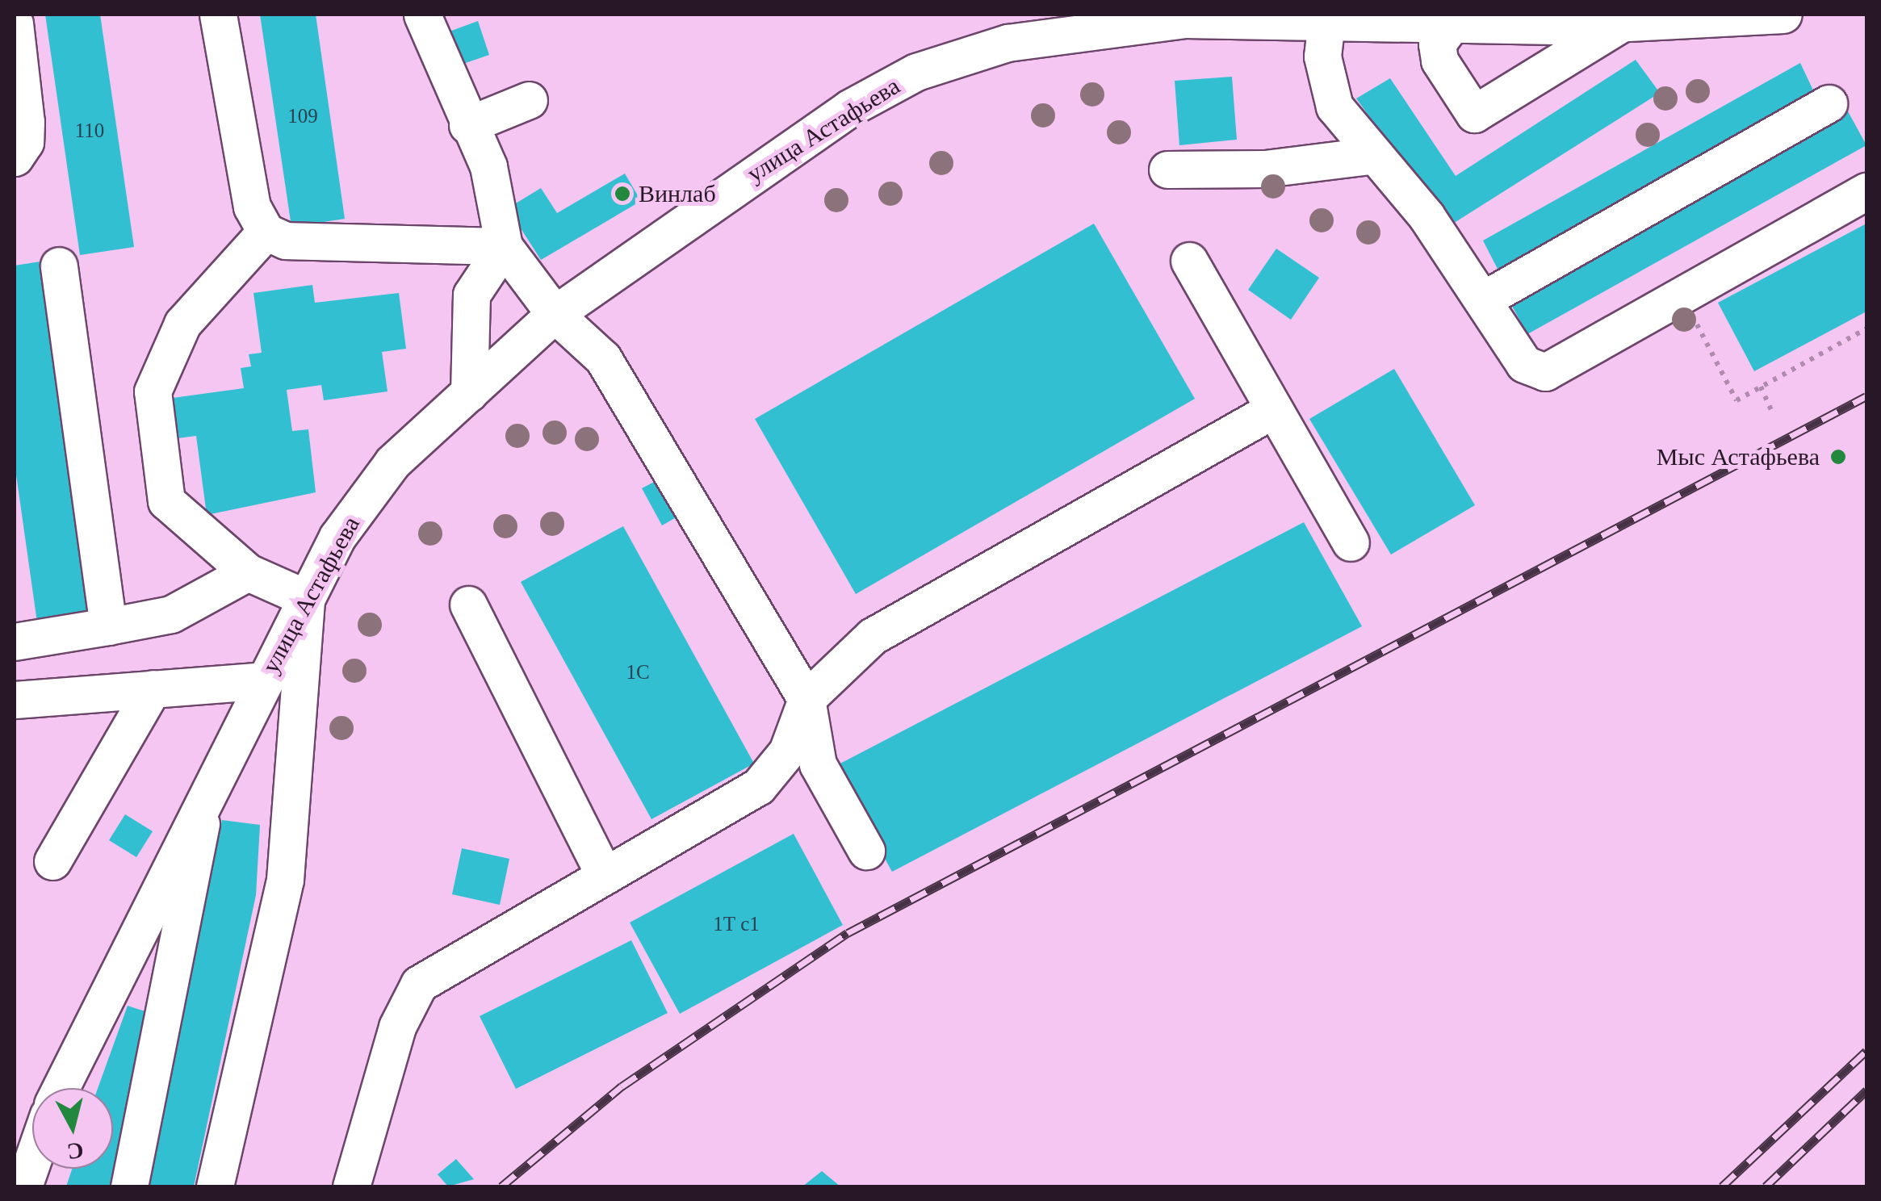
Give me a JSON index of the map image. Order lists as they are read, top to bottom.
{
  "streets": {
    "street": ["улица Астафьева"]
  },
  "places": ["Винлаб", "Мыс Астафьева"],
  "house_numbers": [
    "109",
    "110",
    "1С",
    "1Т с1"
  ],
  "north": "bottom"
}
